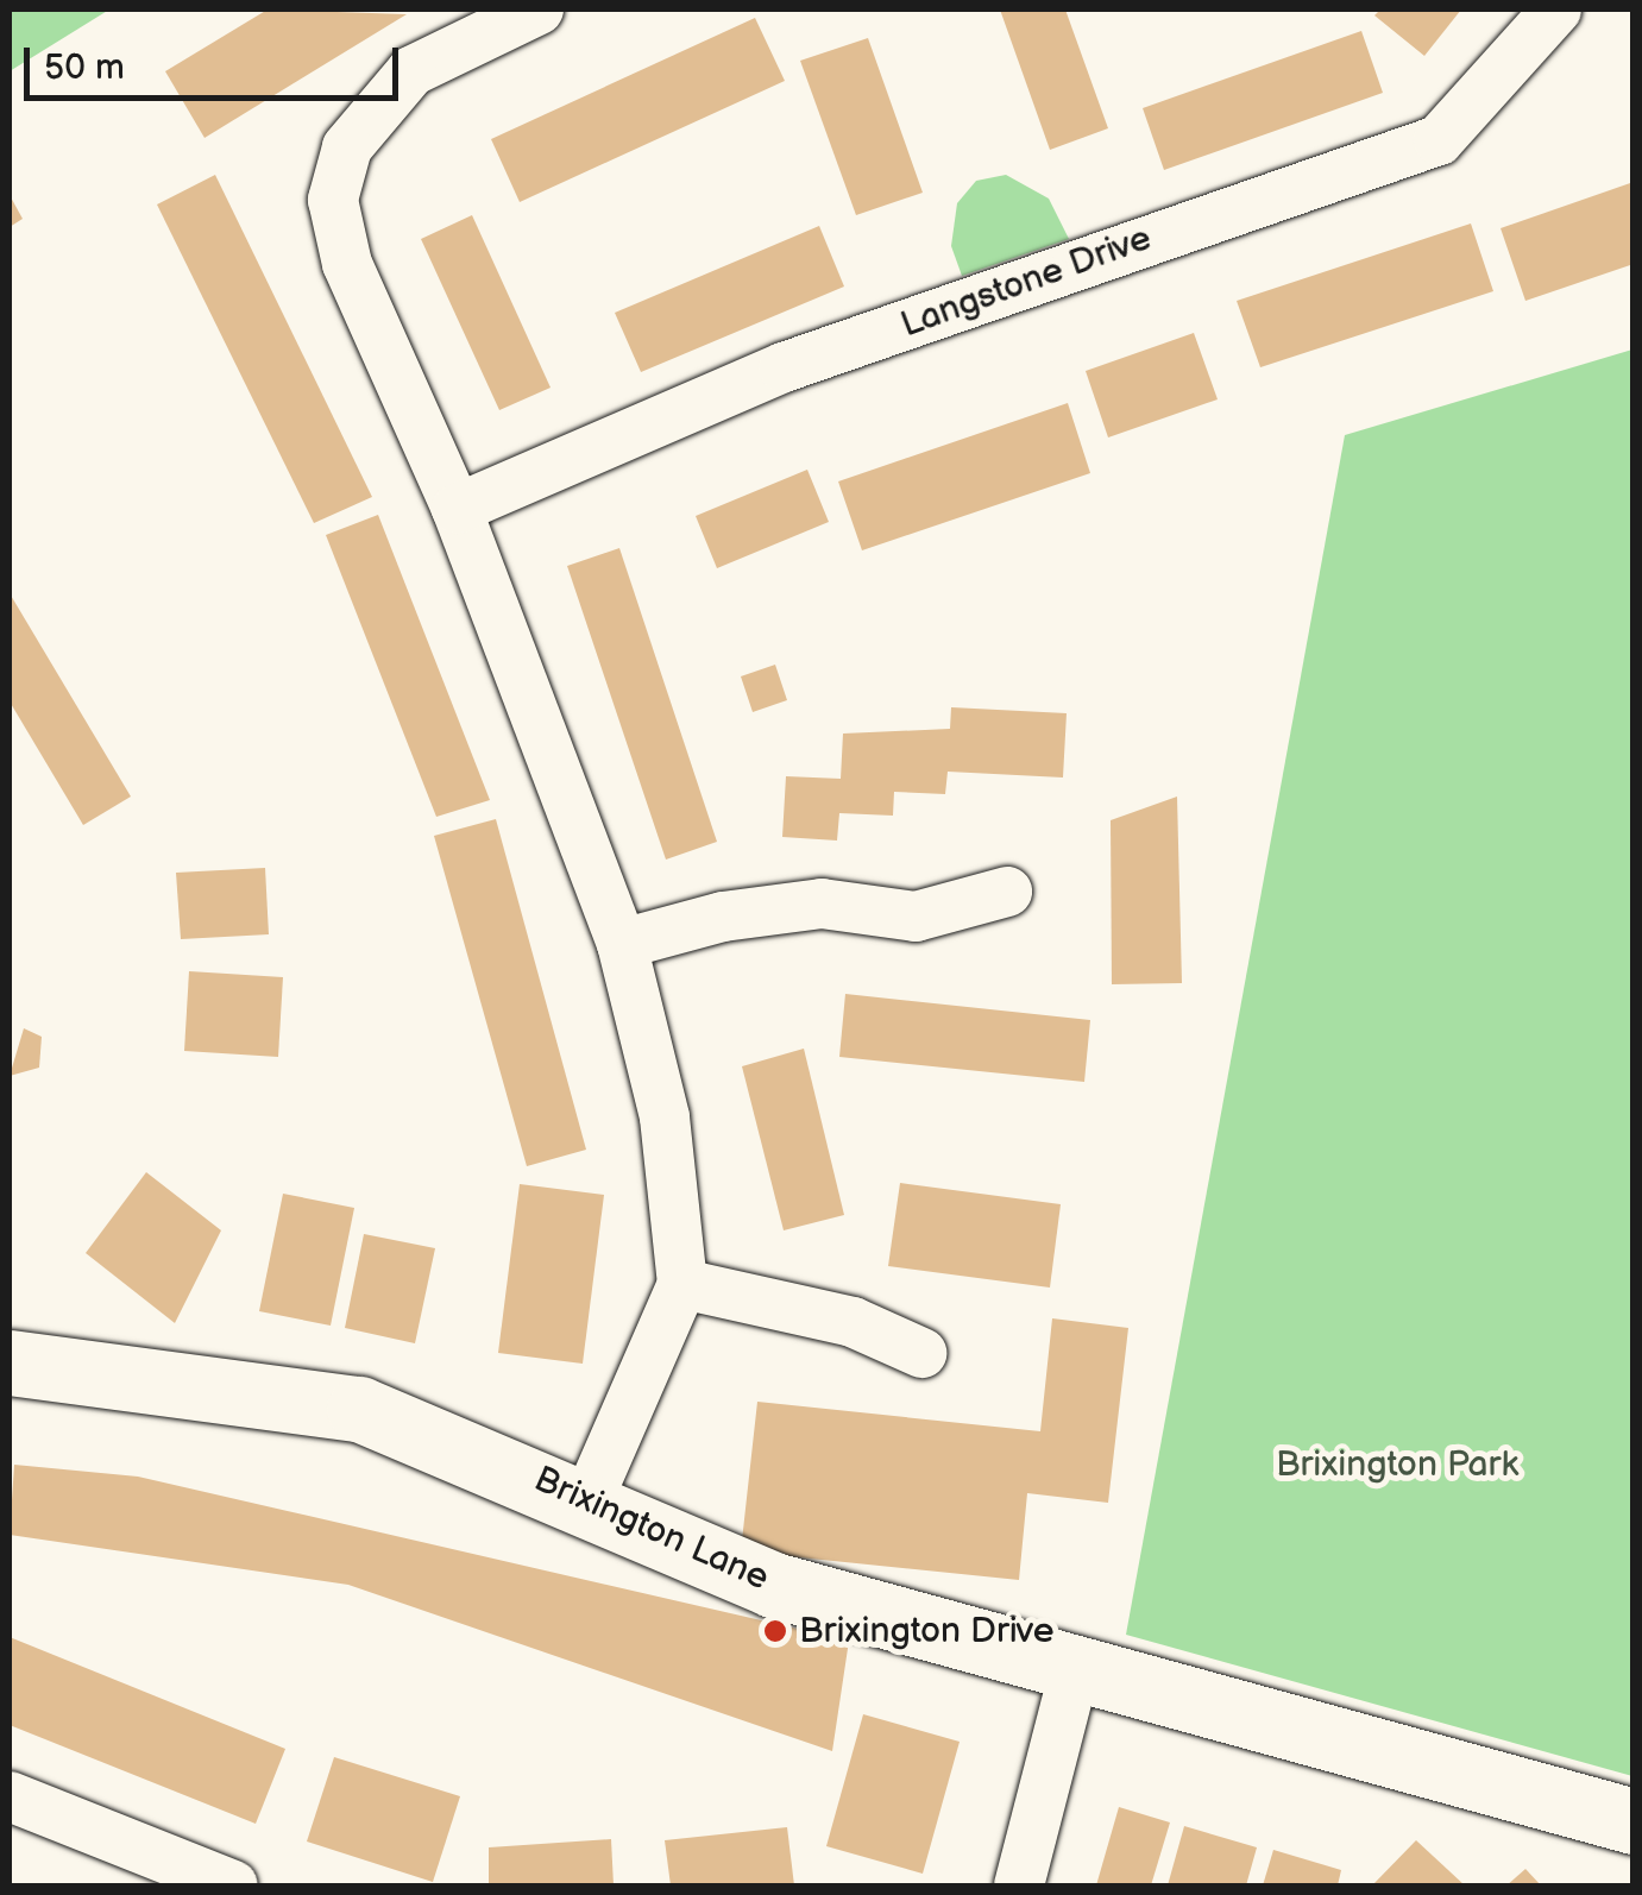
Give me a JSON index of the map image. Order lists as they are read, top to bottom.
{
  "streets": {
    "street": ["Langstone Drive", "Brixington Lane"]
  },
  "parks": ["Brixington Park"],
  "places": ["Brixington Drive"],
  "scale_bar": "50 m"
}
